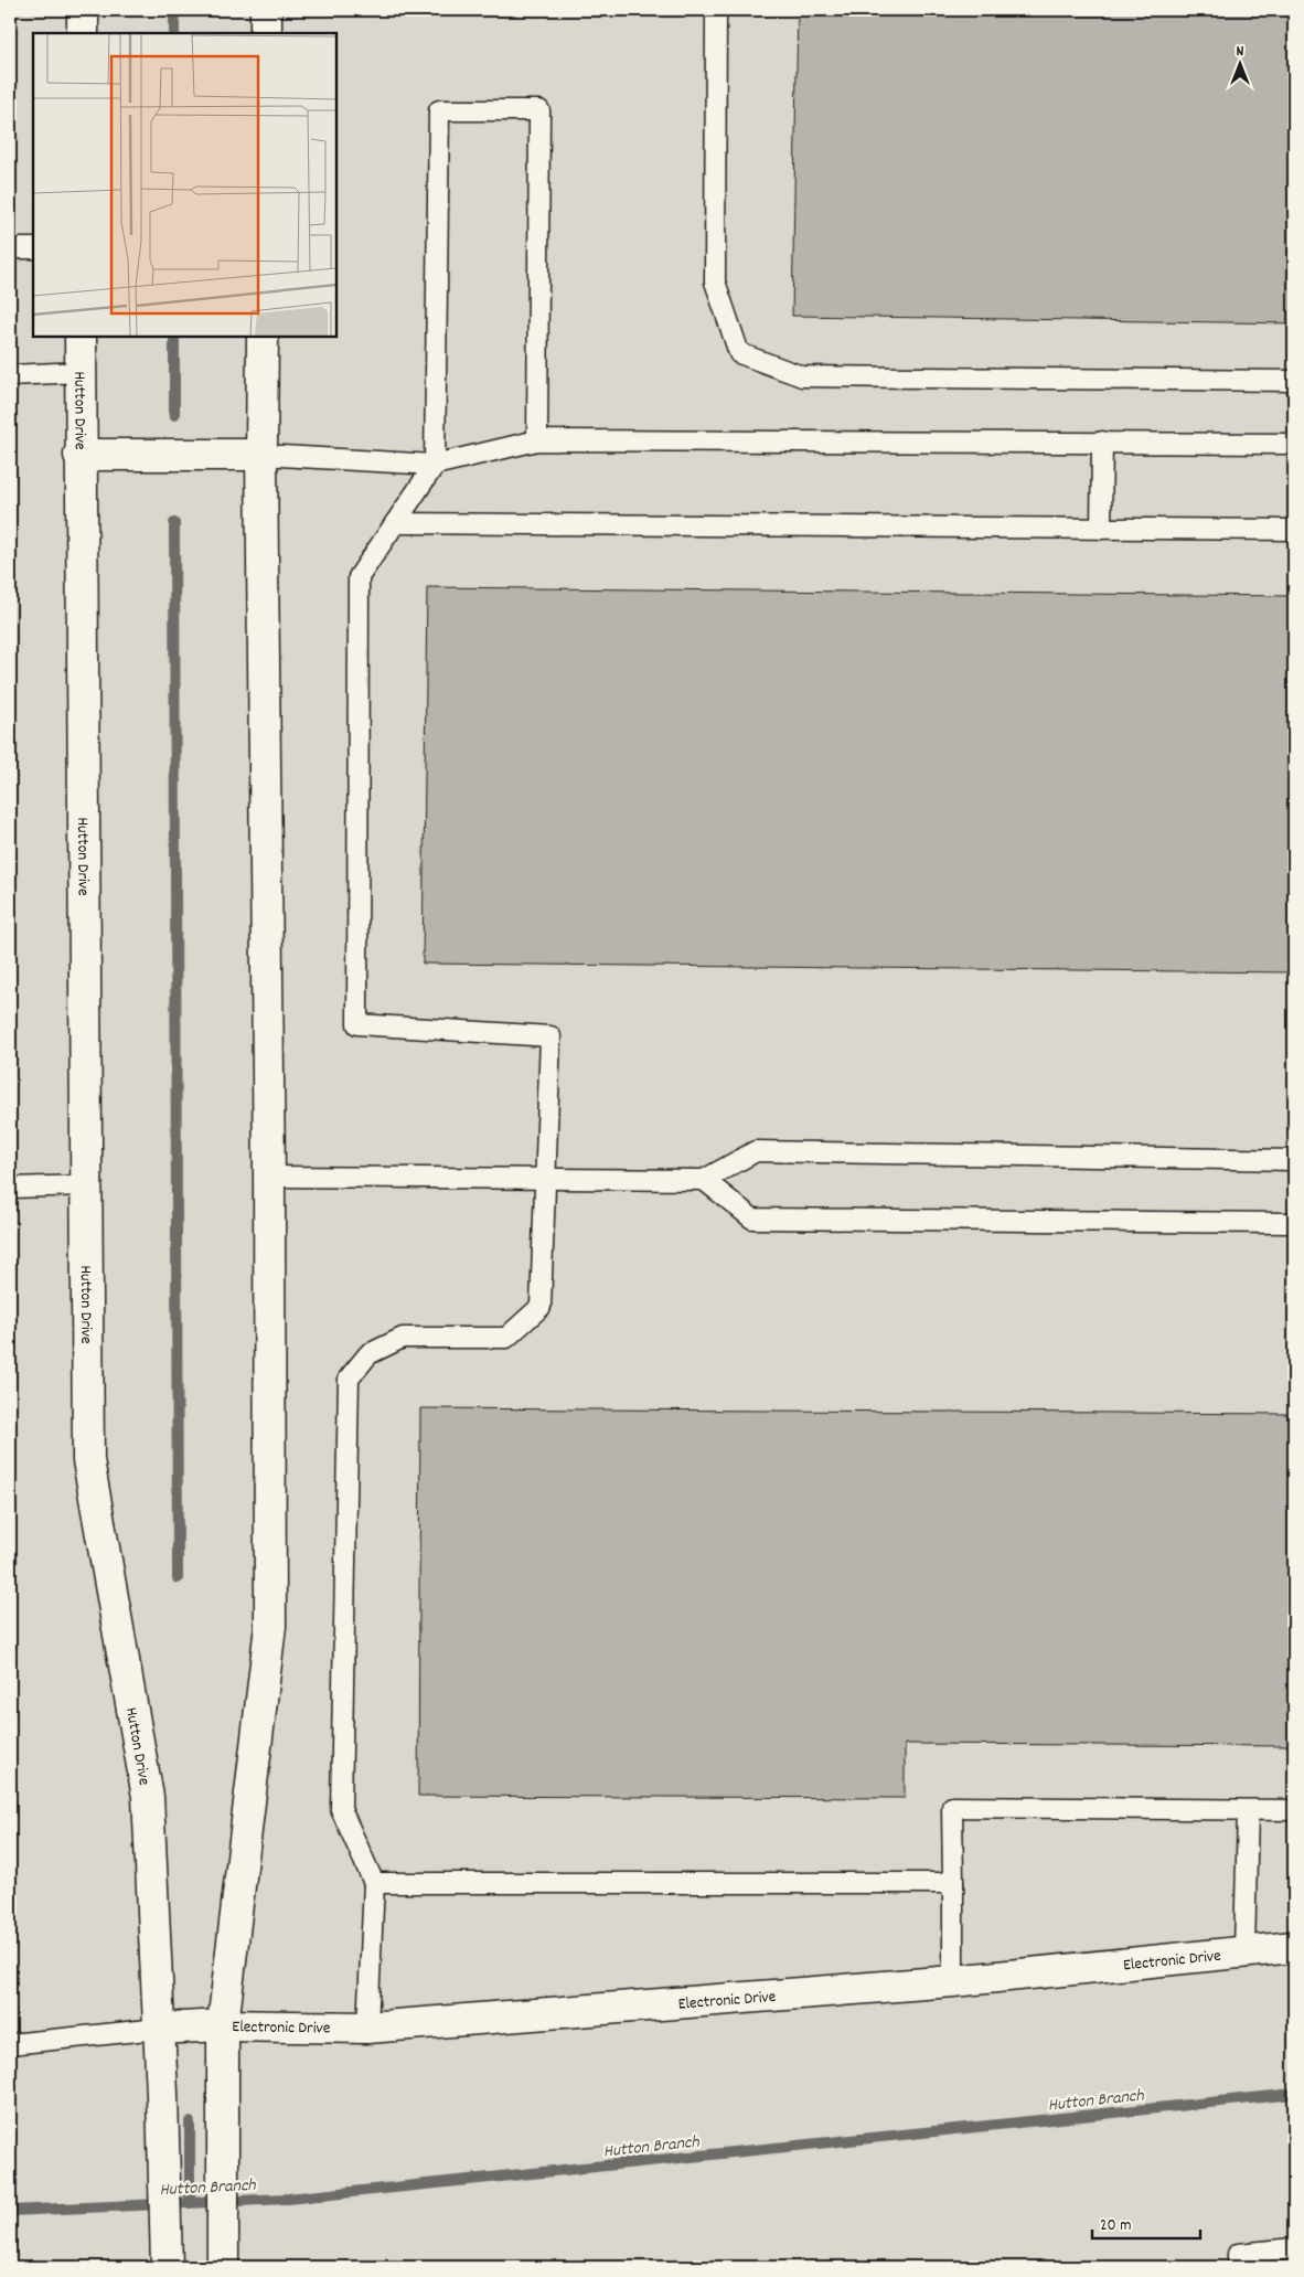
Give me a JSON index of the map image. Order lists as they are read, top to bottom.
{
  "streets": {
    "street": ["Hutton Drive", "Electronic Drive"]
  },
  "crossings": [
    ["Hutton Drive", "Electronic Drive"]
  ],
  "water": ["Hutton Branch"],
  "scale_bar": "20 m",
  "north": "top"
}
